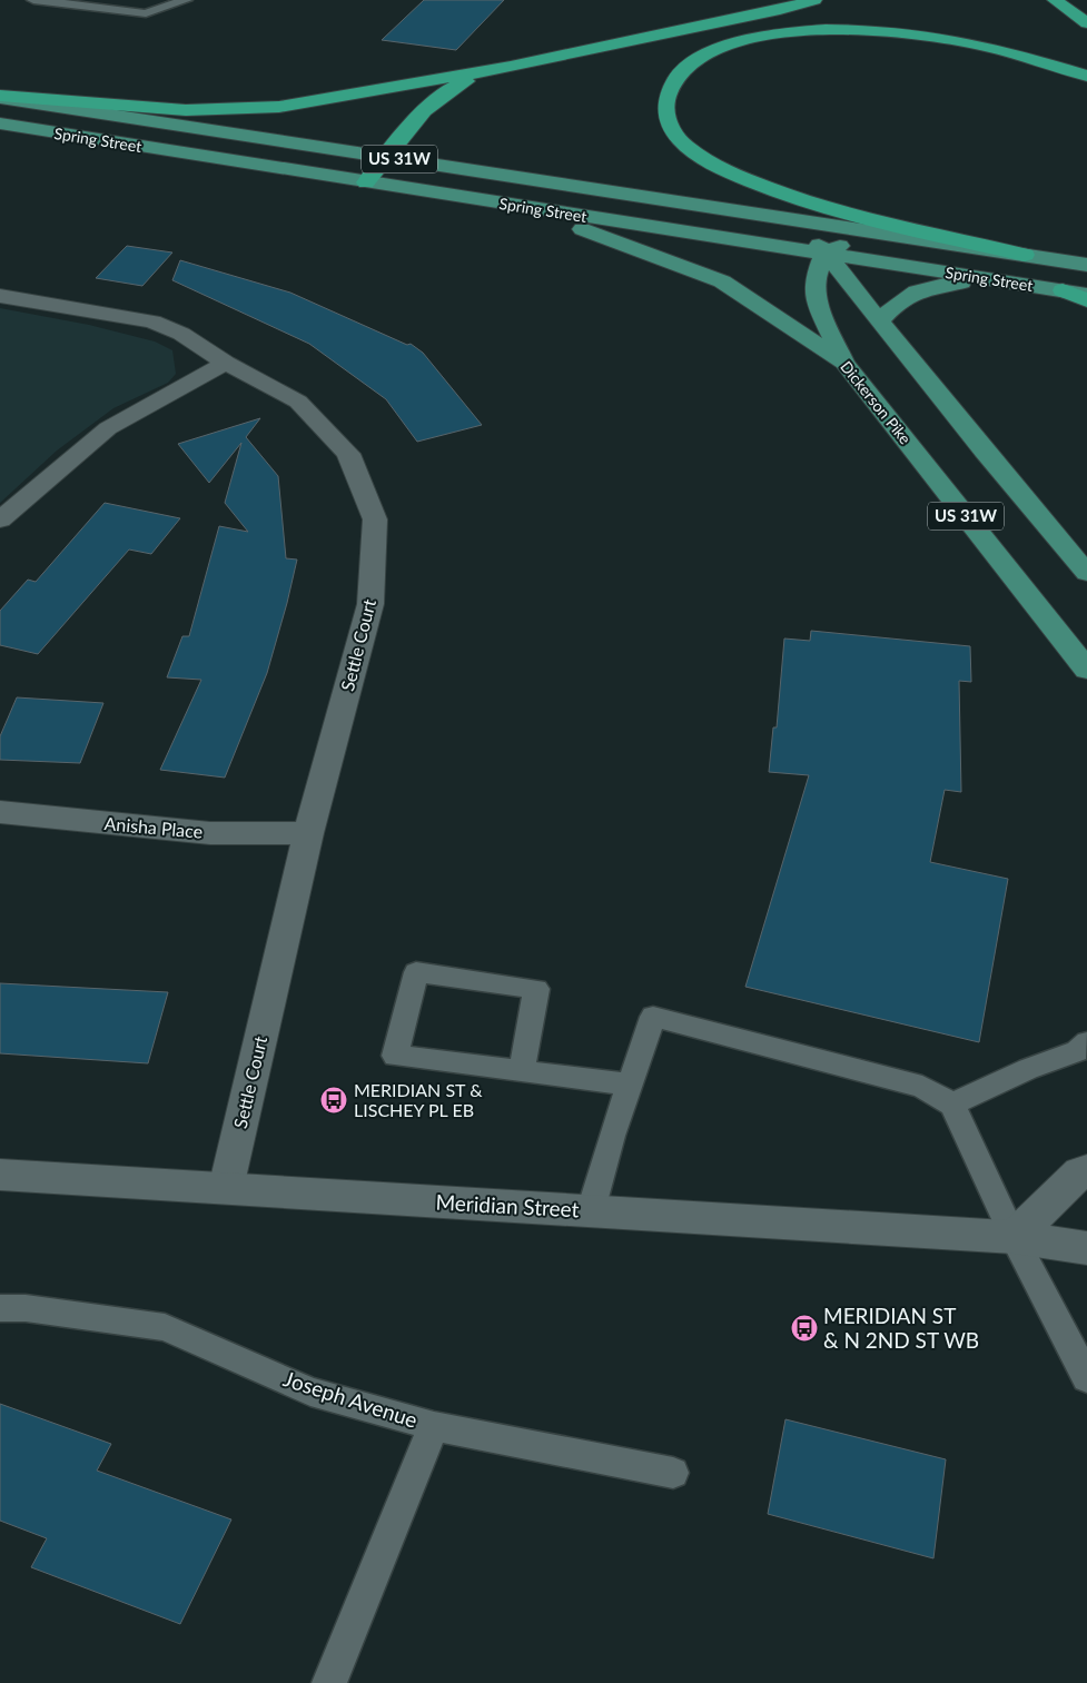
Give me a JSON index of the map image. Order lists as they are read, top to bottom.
{
  "streets": {
    "main road": ["Spring Street", "US 31W", "Dickerson Pike"],
    "street": ["Settle Court", "Anisha Place", "Meridian Street"],
    "lane": ["Joseph Avenue"]
  },
  "crossings": [
    ["Spring Street", "US 31W"],
    ["Spring Street", "Dickerson Pike"],
    ["Settle Court", "Anisha Place"],
    ["Settle Court", "Meridian Street"]
  ],
  "places": {
    "bus stop": ["MERIDIAN ST & LISCHEY PL EB", "MERIDIAN ST & N 2ND ST WB"]
  }
}
